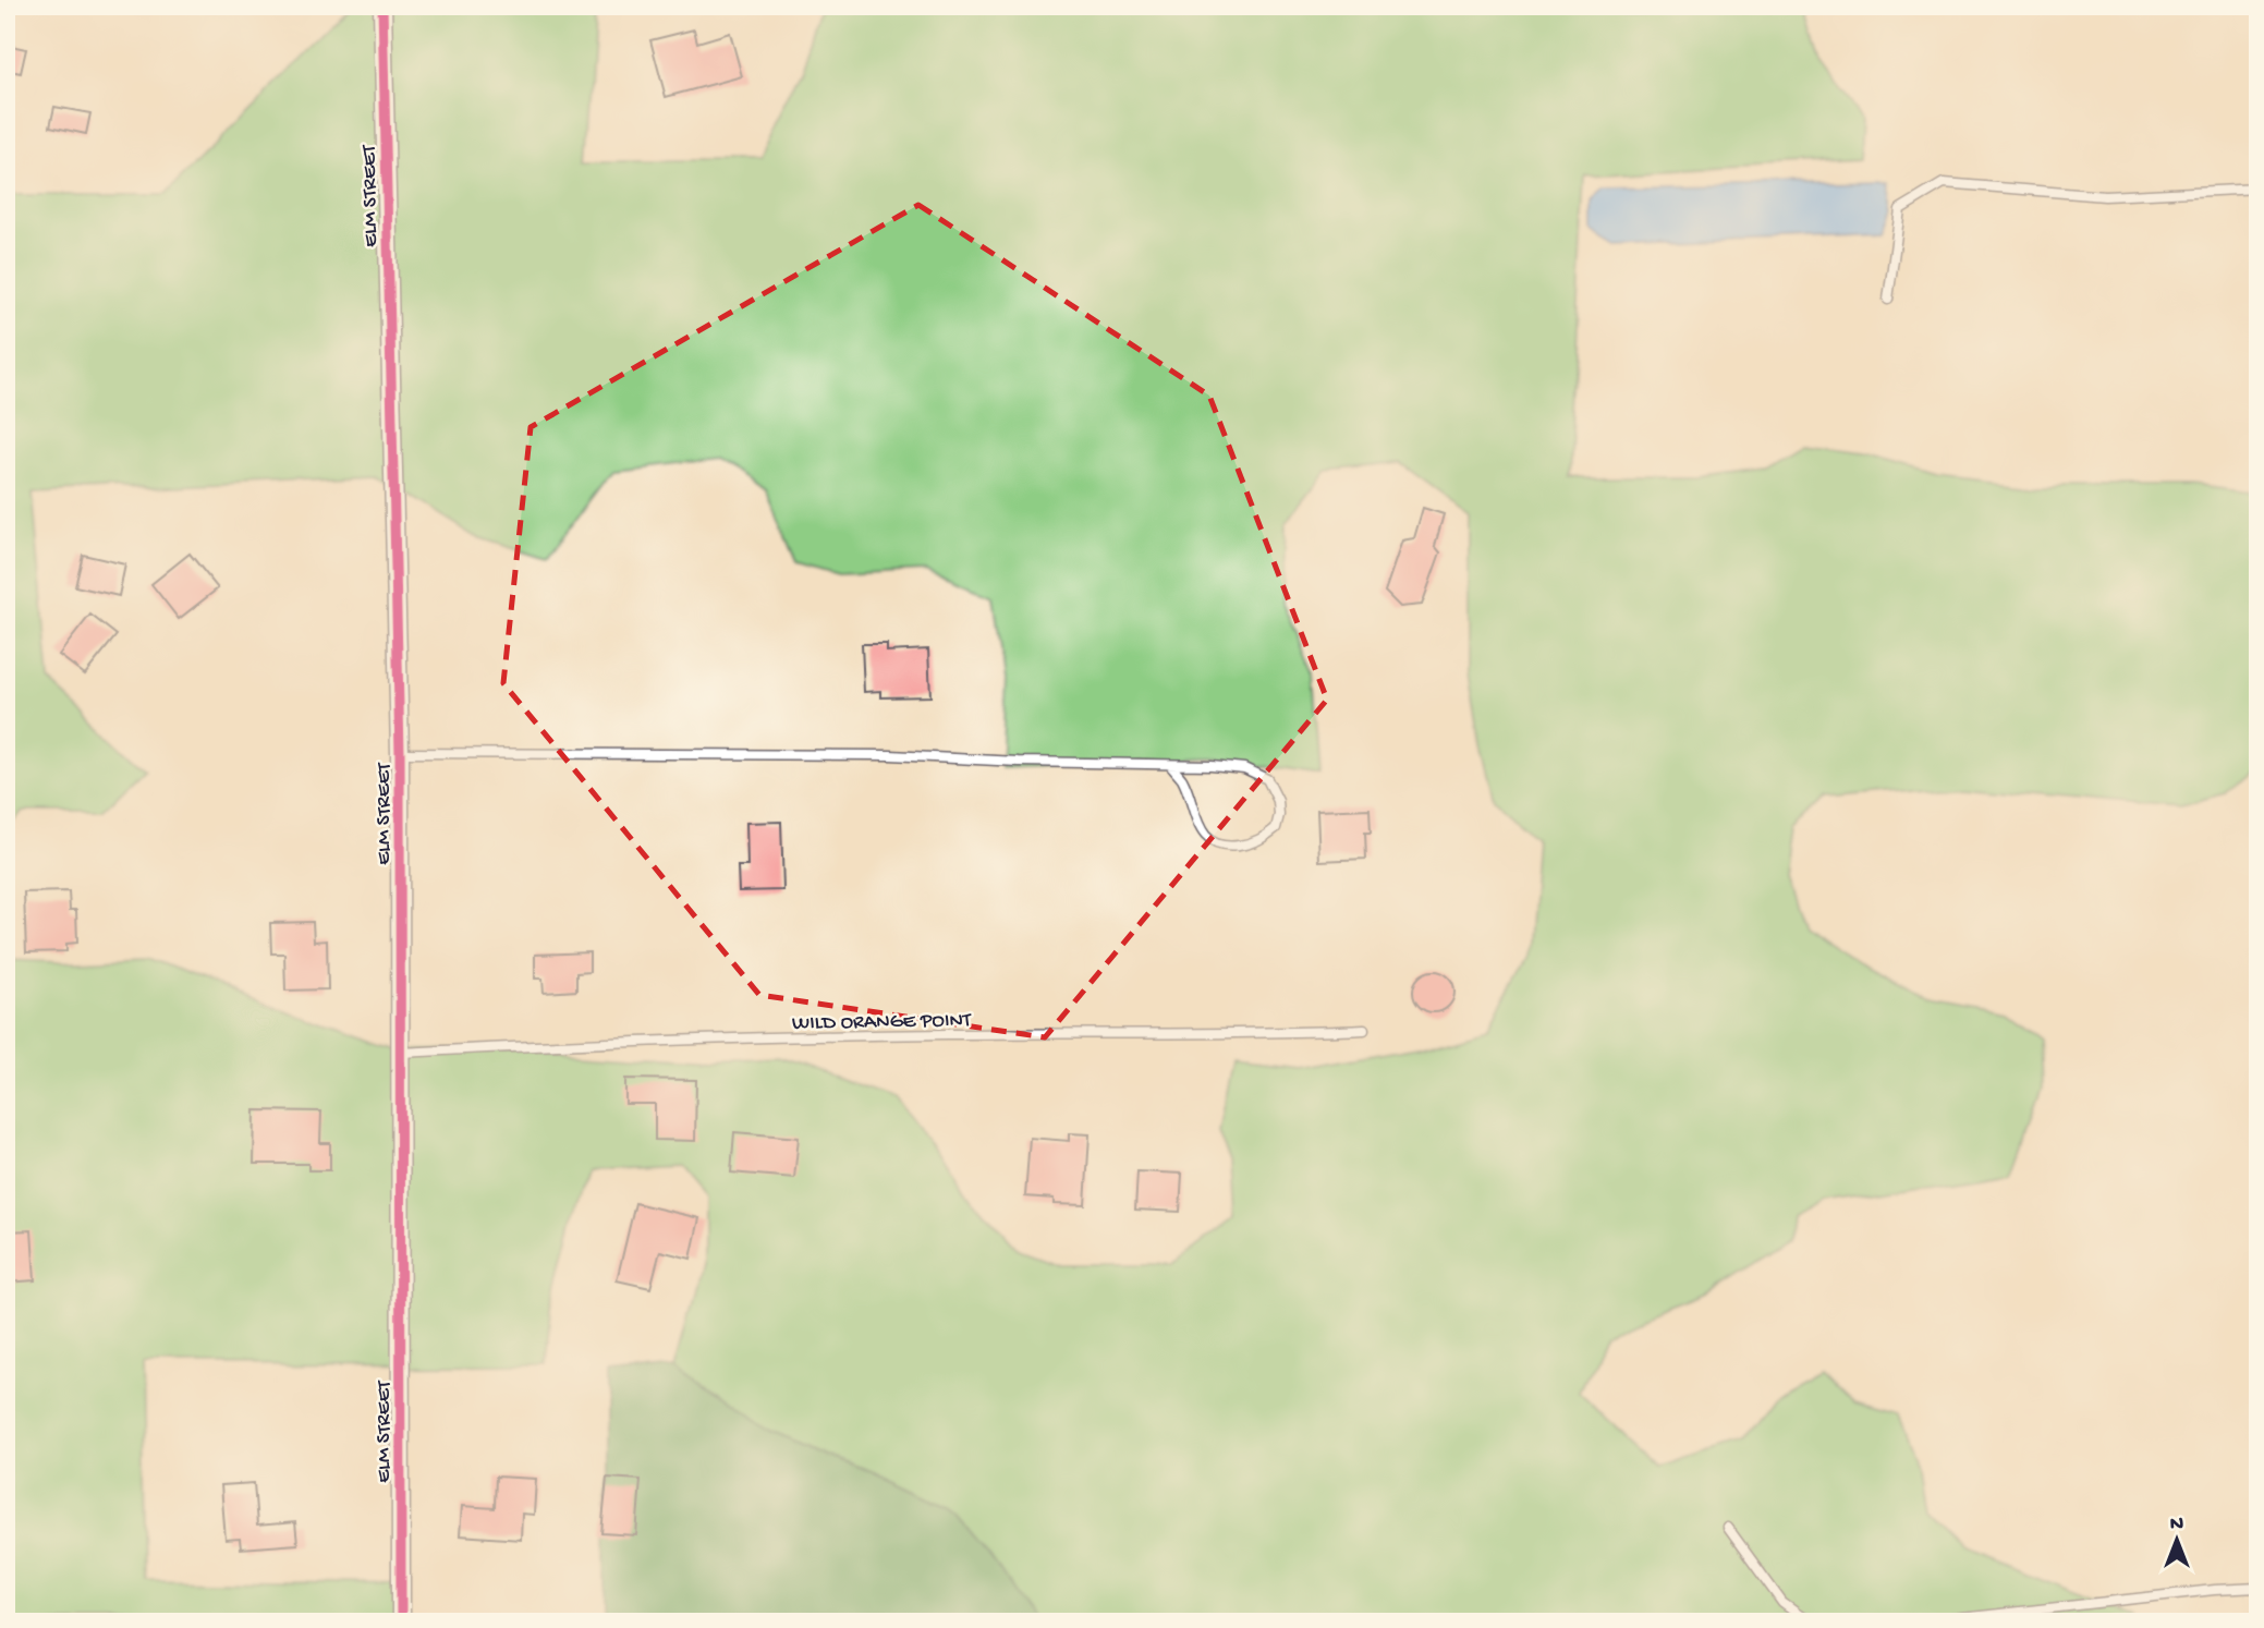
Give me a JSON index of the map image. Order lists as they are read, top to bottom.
{
  "streets": {
    "street": ["ELM STREET"],
    "lane": ["WILD ORANGE POINT"]
  },
  "crossings": [
    ["ELM STREET", "WILD ORANGE POINT"]
  ],
  "north": "top"
}
